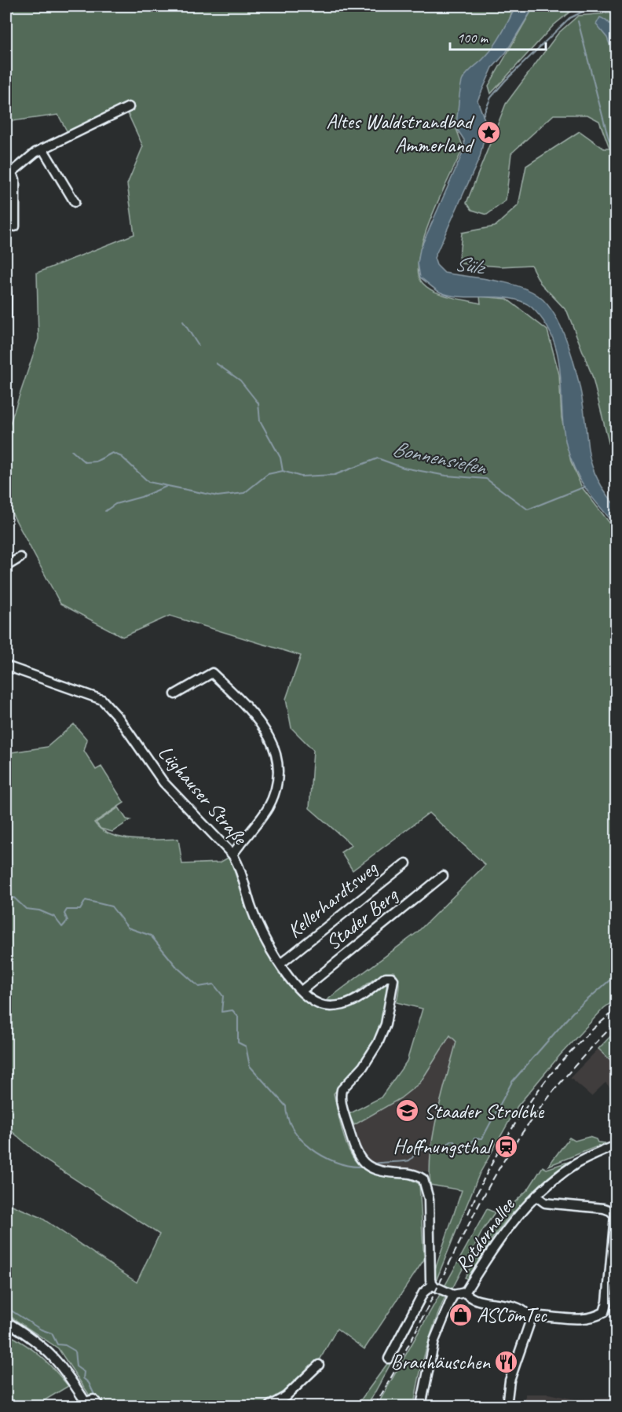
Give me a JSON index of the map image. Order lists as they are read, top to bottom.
{
  "streets": {
    "street": [
      "Lüghauser Straße",
      "Kellerhardtsweg",
      "Stader Berg",
      "Rotdornallee"
    ]
  },
  "crossings": [
    ["Lüghauser Straße", "Kellerhardtsweg"],
    ["Lüghauser Straße", "Stader Berg"]
  ],
  "water": ["Sülz", "Bonnensiefen"],
  "places": {
    "place": ["Altes Waldstrandbad Ammerland"],
    "school or university": ["Staader Strolche"],
    "station": ["Hoffnungsthal"],
    "shop": ["ASComTec"],
    "restaurant": ["Brauhäuschen"]
  },
  "scale_bar": "100 m"
}
